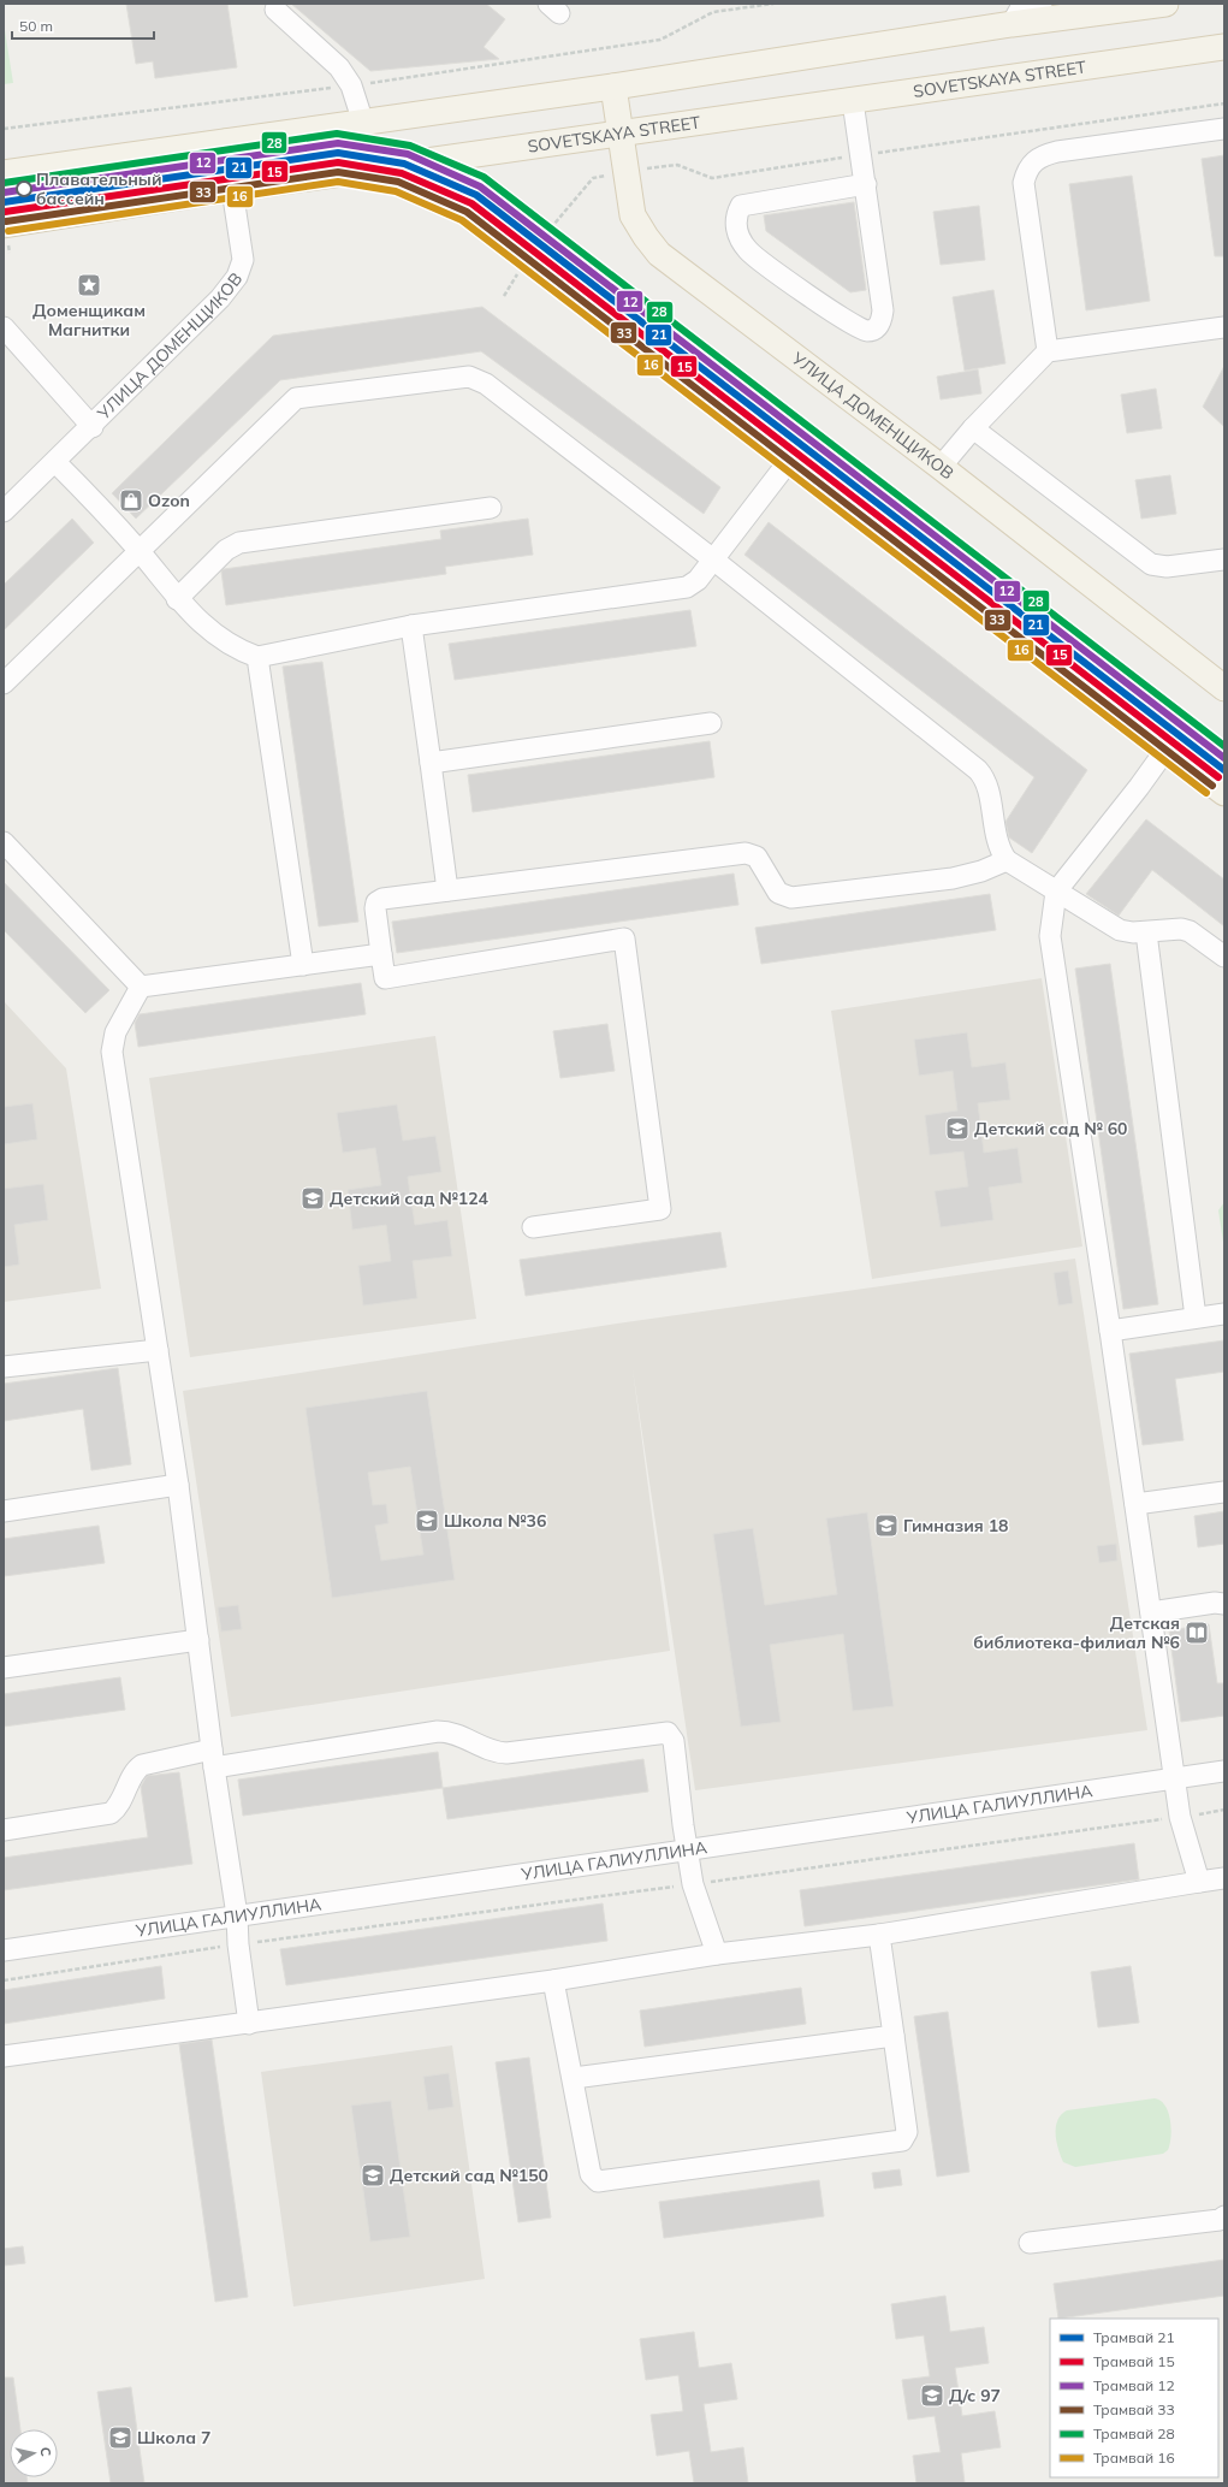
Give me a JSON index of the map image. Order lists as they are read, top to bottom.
{
  "streets": {
    "main road": ["SOVETSKAYA STREET", "УЛИЦА ДОМЕНЩИКОВ"],
    "street": ["УЛИЦА ГАЛИУЛЛИНА"]
  },
  "crossings": [
    ["SOVETSKAYA STREET", "УЛИЦА ДОМЕНЩИКОВ"]
  ],
  "places": {
    "other": ["Плавательный бассейн"],
    "place": ["Доменщикам Магнитки"],
    "shop": ["Ozon"],
    "school or university": [
      "Детский сад № 60",
      "Детский сад №124",
      "Школа №36",
      "Гимназия 18",
      "Детский сад №150",
      "Д/с 97",
      "Школа 7"
    ],
    "library": ["Детская библиотека-филиал №6"]
  },
  "lines": [
    "tram line 28",
    "tram line 12",
    "tram line 21",
    "tram line 15",
    "tram line 33",
    "tram line 16"
  ],
  "legend": [
    "Трамвай 21",
    "Трамвай 15",
    "Трамвай 12",
    "Трамвай 33",
    "Трамвай 28",
    "Трамвай 16"
  ],
  "scale_bar": "50 m",
  "north": "right"
}
